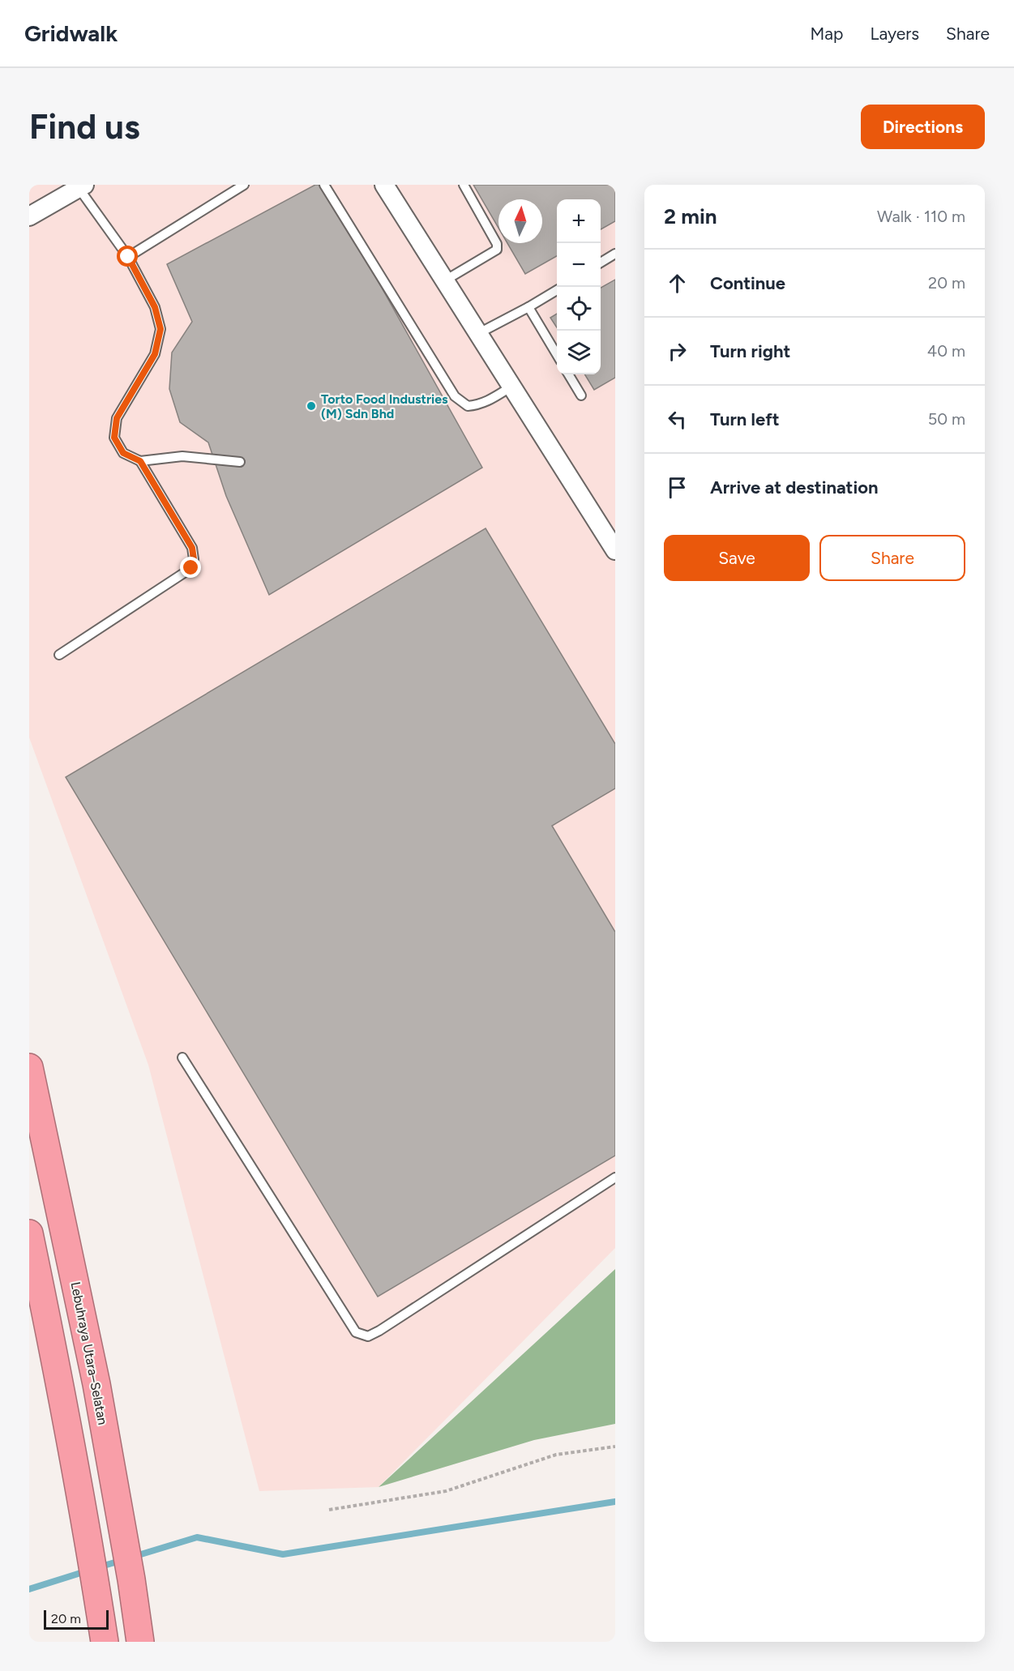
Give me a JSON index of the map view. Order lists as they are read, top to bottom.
{
  "streets": {
    "highway": ["Lebuhraya Utara–Selatan"]
  },
  "places": ["Torto Food Industries (M) Sdn Bhd"],
  "scale_bar": "20 m",
  "north": "top",
  "page": {
    "header": "Gridwalk",
    "nav": ["Map", "Layers", "Share"],
    "buttons": [
      "Directions",
      ["Save", "Share"]
    ],
    "title": "Find us",
    "heading": ["2 min", "Walk · 110 m"],
    "map_buttons": ["+", "−"],
    "list": [
      ["Continue", "20 m"],
      ["Turn right", "40 m"],
      ["Turn left", "50 m"],
      "Arrive at destination"
    ],
    "scale": "20 m"
  }
}
